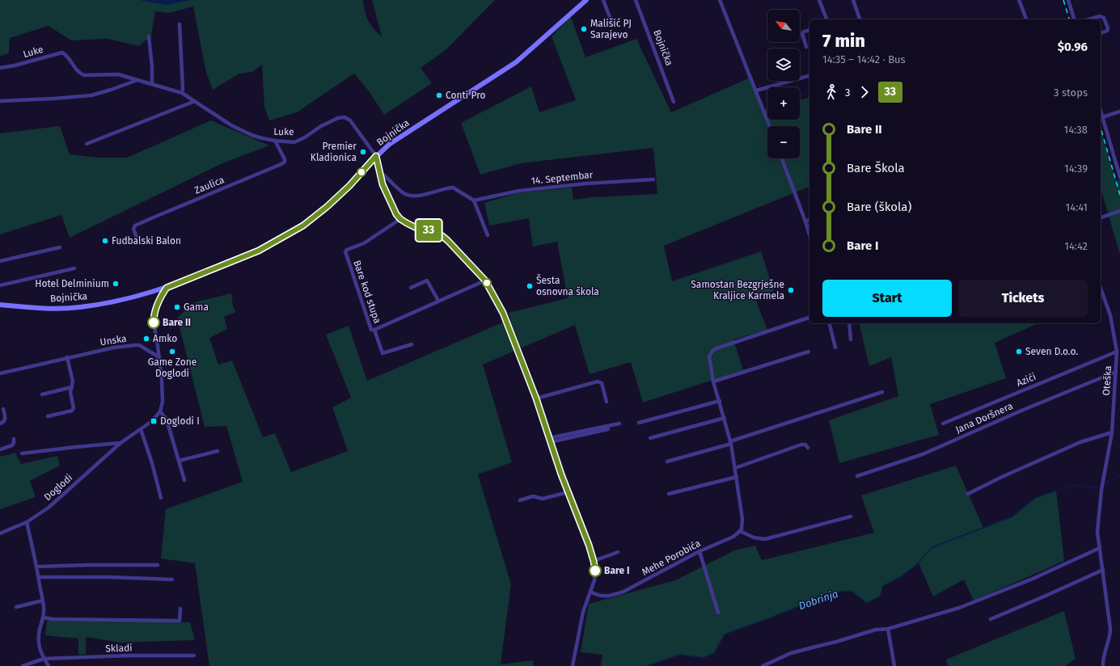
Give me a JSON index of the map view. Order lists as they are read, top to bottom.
{
  "streets": {
    "main road": ["Bojnička"],
    "street": [
      "Luke",
      "14. Septembar",
      "Zaulica",
      "Bare kod stupa",
      "Unska",
      "Azići",
      "Oteška",
      "Jana Doršnera",
      "Doglodi",
      "Mehe Porobića",
      "Skladi"
    ]
  },
  "crossings": [
    ["Bojnička", "Luke"],
    ["Luke", "Zaulica"],
    ["Azići", "Oteška"],
    ["Oteška", "Jana Doršnera"]
  ],
  "water": ["Dobrinja"],
  "places": {
    "other": [
      "Mališić PJ Sarajevo",
      "Conti Pro",
      "Premier Kladionica",
      "Fudbalski Balon",
      "Hotel Delminium",
      "Šesta osnovna škola",
      "Samostan Bezgrješne Kraljice Karmela",
      "Gama",
      "Bare II",
      "Amko",
      "Game Zone Doglodi",
      "Seven D.o.o.",
      "Bare I"
    ],
    "transit": ["Doglodi I"]
  },
  "lines": ["bus line 33"],
  "north": "top left",
  "page": {
    "on_map": "33",
    "map_buttons": ["+", "−"],
    "heading": ["7 min", "14:35 – 14:42 · Bus", "$0.96"],
    "legs": ["3", "33", "3 stops"],
    "list": [
      {
        "name": "Bare II",
        "value": "14:38"
      },
      {
        "name": "Bare Škola",
        "value": "14:39"
      },
      {
        "name": "Bare (škola)",
        "value": "14:41"
      },
      {
        "name": "Bare I",
        "value": "14:42"
      }
    ],
    "buttons": ["Start", "Tickets"]
  }
}
